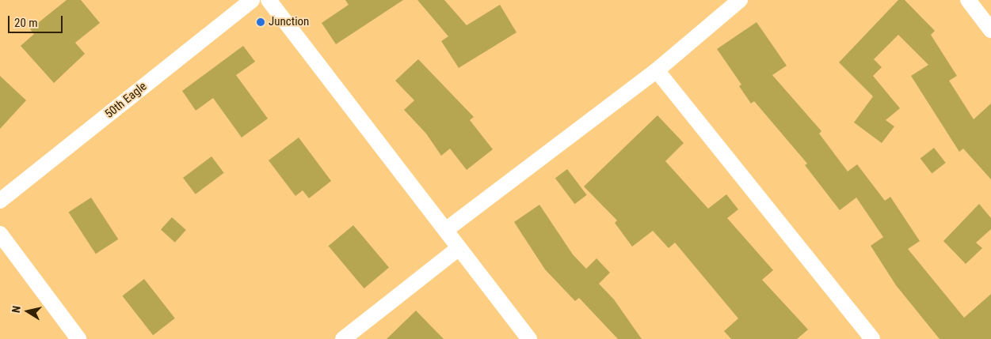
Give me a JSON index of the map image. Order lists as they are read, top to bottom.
{
  "streets": {
    "street": ["50th Eagle"]
  },
  "places": ["Junction"],
  "scale_bar": "20 m",
  "north": "left"
}
